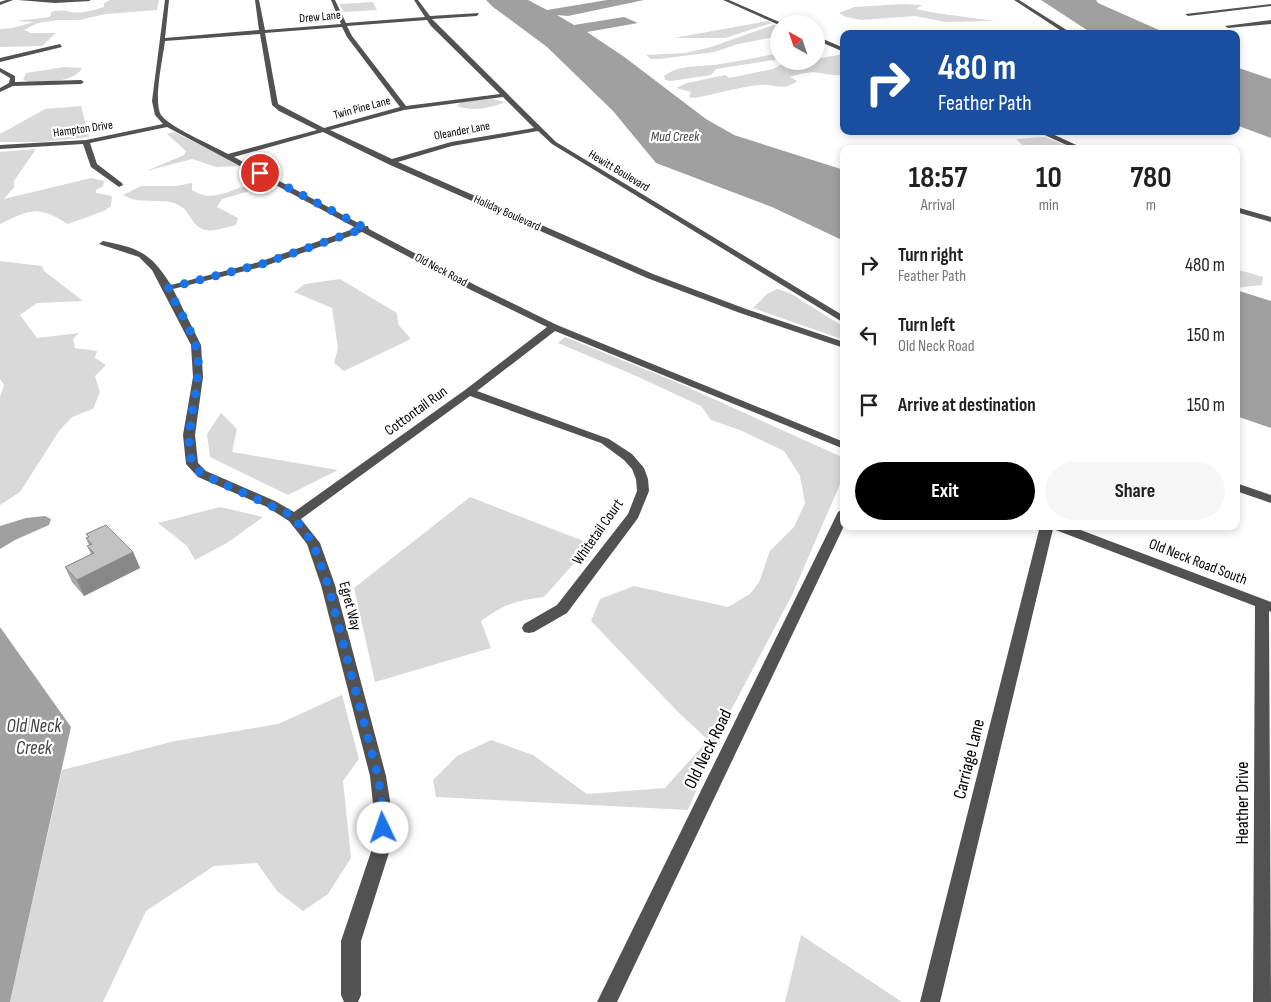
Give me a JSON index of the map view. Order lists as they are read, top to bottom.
{
  "streets": {
    "street": [
      "Drew Lane",
      "Twin Pine Lane",
      "Hampton Drive",
      "Oleander Lane",
      "Hewitt Boulevard",
      "Holiday Boulevard",
      "Old Neck Road",
      "Cottontail Run",
      "Whitetail Court",
      "Old Neck Road South",
      "Egret Way",
      "Carriage Lane",
      "Heather Drive"
    ]
  },
  "crossings": [
    ["Drew Lane", "Hewitt Boulevard"],
    ["Drew Lane", "Holiday Boulevard"],
    ["Twin Pine Lane", "Hewitt Boulevard"],
    ["Twin Pine Lane", "Holiday Boulevard"],
    ["Twin Pine Lane", "Old Neck Road"],
    ["Hampton Drive", "Old Neck Road"],
    ["Oleander Lane", "Hewitt Boulevard"],
    ["Oleander Lane", "Holiday Boulevard"],
    ["Old Neck Road", "Cottontail Run"],
    ["Cottontail Run", "Whitetail Court"],
    ["Cottontail Run", "Egret Way"],
    ["Old Neck Road South", "Heather Drive"]
  ],
  "water": ["Mud Creek", "Old Neck Creek"],
  "north": "top left",
  "page": {
    "turn": ["480 m", "Feather Path"],
    "eta": [
      "18:57",
      "Arrival",
      "10",
      "min",
      "780",
      "m"
    ],
    "list": [
      {
        "name": "Turn right",
        "note": "Feather Path",
        "value": "480 m"
      },
      {
        "name": "Turn left",
        "note": "Old Neck Road",
        "value": "150 m"
      },
      {
        "name": "Arrive at destination",
        "value": "150 m"
      }
    ],
    "buttons": ["Exit", "Share"]
  }
}
